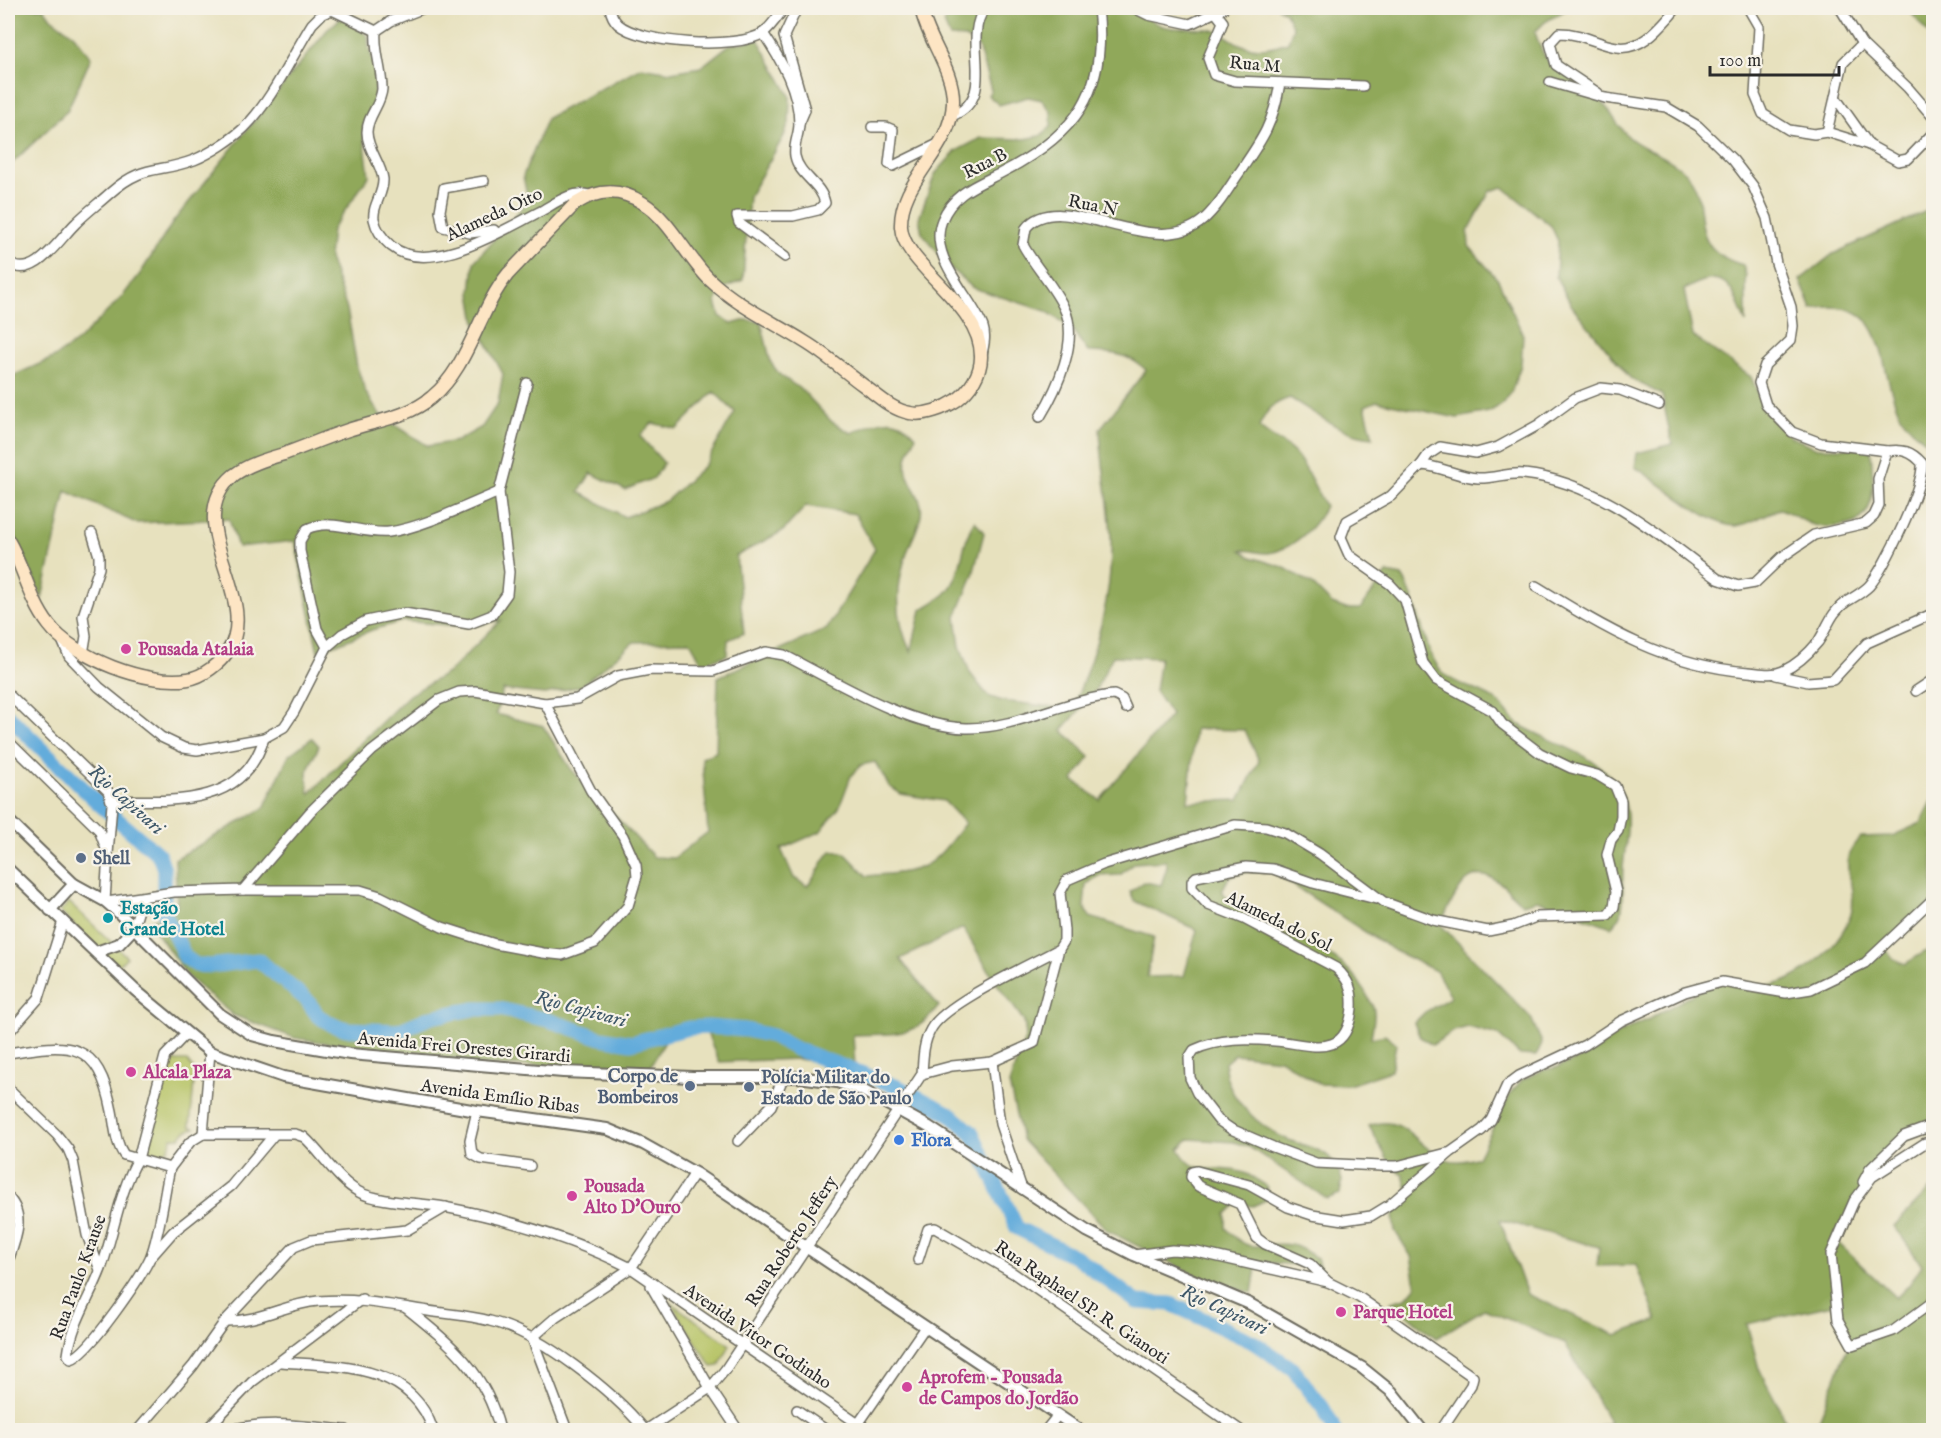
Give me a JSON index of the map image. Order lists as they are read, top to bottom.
{
  "streets": {
    "street": [
      "Rua M",
      "Rua B",
      "Rua N",
      "Alameda Oito",
      "Alameda do Sol",
      "Avenida Frei Orestes Girardi",
      "Avenida Emílio Ribas",
      "Rua Roberto Jeffery",
      "Rua Paulo Krause",
      "Rua Raphael SP. R. Gianoti",
      "Avenida Vitor Godinho"
    ]
  },
  "crossings": [
    ["Rua M", "Rua N"],
    ["Avenida Frei Orestes Girardi", "Rua Roberto Jeffery"],
    ["Avenida Emílio Ribas", "Rua Roberto Jeffery"],
    ["Avenida Emílio Ribas", "Rua Paulo Krause"],
    ["Rua Roberto Jeffery", "Avenida Vitor Godinho"]
  ],
  "water": ["Rio Capivari"],
  "places": [
    "Pousada Atalaia",
    "Shell",
    "Estação Grande Hotel",
    "Alcala Plaza",
    "Corpo de Bombeiros",
    "Polícia Militar do Estado de São Paulo",
    "Flora",
    "Pousada Alto D'Ouro",
    "Parque Hotel",
    "Aprofem - Pousada de Campos do Jordão"
  ],
  "scale_bar": "100 m"
}
